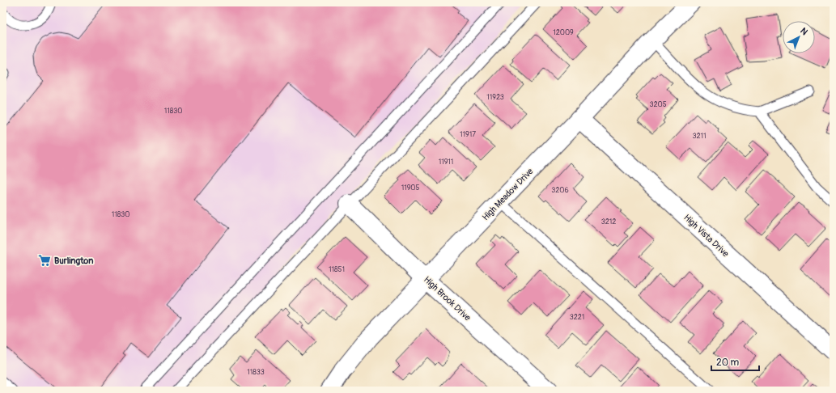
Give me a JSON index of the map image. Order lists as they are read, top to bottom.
{
  "streets": {
    "street": ["High Meadow Drive", "High Vista Drive", "High Brook Drive"]
  },
  "crossings": [
    ["High Meadow Drive", "High Vista Drive"],
    ["High Meadow Drive", "High Brook Drive"]
  ],
  "places": {
    "supermarket": ["Burlington"]
  },
  "house_numbers": [
    "12009",
    "11923",
    "3205",
    "11830",
    "11917",
    "3211",
    "11911",
    "11905",
    "3206",
    "11830",
    "3212",
    "11851",
    "3221",
    "11833"
  ],
  "scale_bar": "20 m",
  "north": "top right"
}
